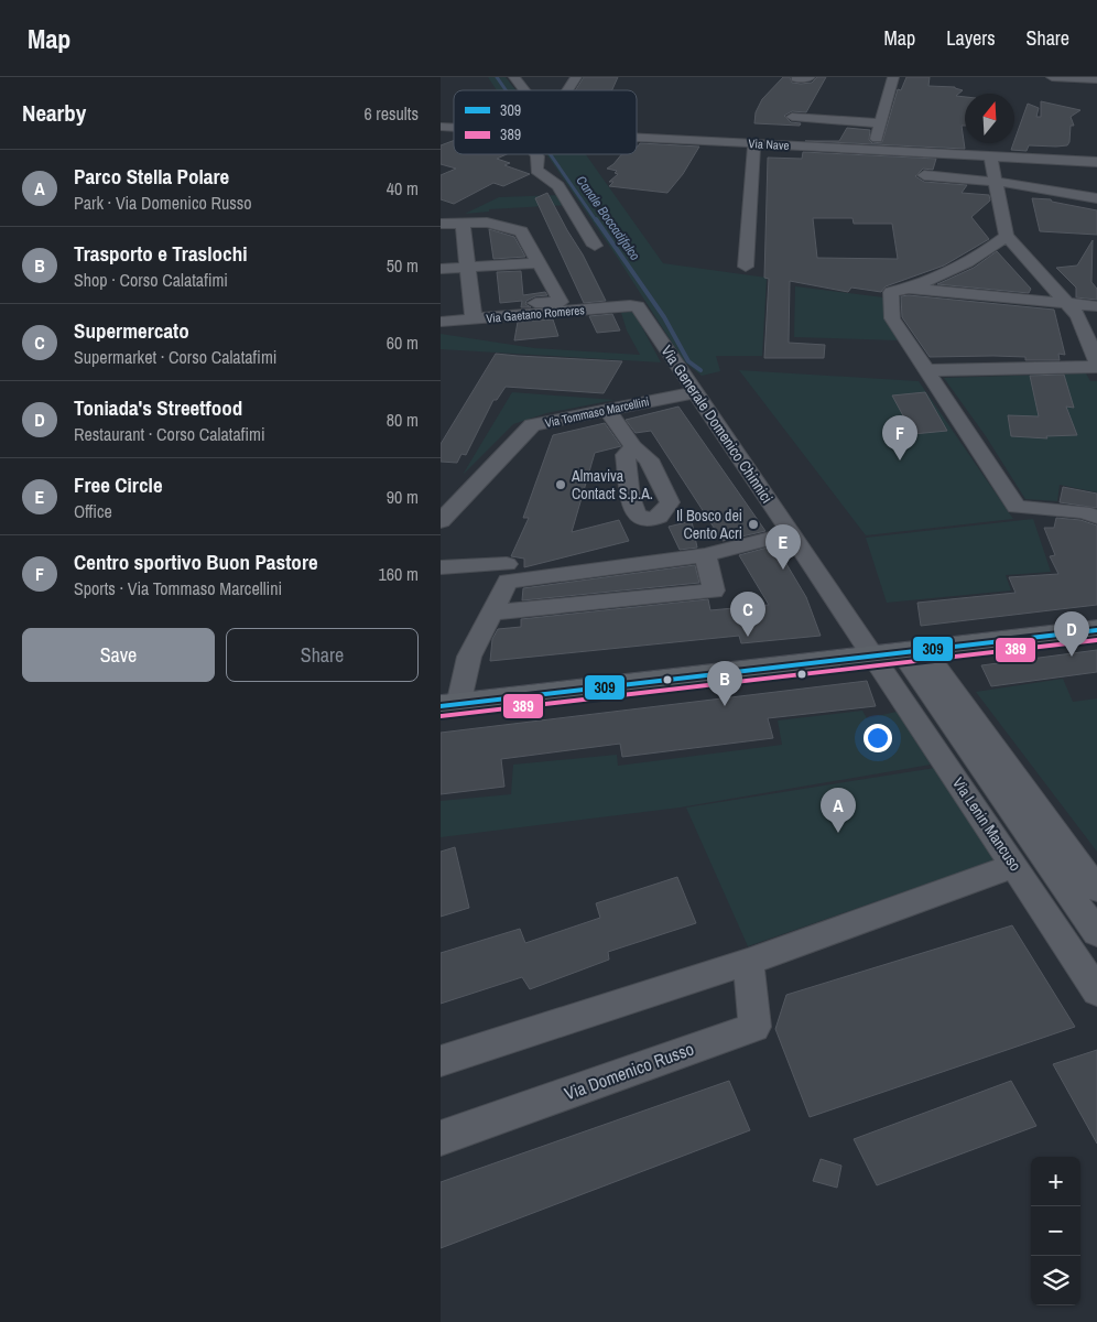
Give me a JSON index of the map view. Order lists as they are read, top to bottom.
{
  "streets": {
    "street": [
      "Via Nave",
      "Via Gaetano Romeres",
      "Via Tommaso Marcellini",
      "Via Generale Domenico Chinnici",
      "Via Lenin Mancuso",
      "Via Domenico Russo"
    ]
  },
  "crossings": [
    ["Via Gaetano Romeres", "Via Generale Domenico Chinnici"],
    ["Via Tommaso Marcellini", "Via Generale Domenico Chinnici"],
    ["Via Generale Domenico Chinnici", "Via Lenin Mancuso"]
  ],
  "water": ["Canale Boccadifalco"],
  "places": ["Almaviva Contact S.p.A.", "Il Bosco dei Cento Acri"],
  "lines": ["transit line 309", "transit line 389"],
  "legend": ["309", "389"],
  "north": "top",
  "page": {
    "header": "Map",
    "nav": ["Map", "Layers", "Share"],
    "heading": ["Nearby", "6 results"],
    "list": [
      {
        "mark": "A",
        "name": "Parco Stella Polare",
        "note": "Park · Via Domenico Russo",
        "value": "40 m"
      },
      {
        "mark": "B",
        "name": "Trasporto e Traslochi",
        "note": "Shop · Corso Calatafimi",
        "value": "50 m"
      },
      {
        "mark": "C",
        "name": "Supermercato",
        "note": "Supermarket · Corso Calatafimi",
        "value": "60 m"
      },
      {
        "mark": "D",
        "name": "Toniada's Streetfood",
        "note": "Restaurant · Corso Calatafimi",
        "value": "80 m"
      },
      {
        "mark": "E",
        "name": "Free Circle",
        "note": "Office",
        "value": "90 m"
      },
      {
        "mark": "F",
        "name": "Centro sportivo Buon Pastore",
        "note": "Sports · Via Tommaso Marcellini",
        "value": "160 m"
      }
    ],
    "pins": [
      "F",
      "E",
      "C",
      "D",
      "B",
      "A"
    ],
    "buttons": ["Save", "Share"],
    "map_buttons": ["+", "−"]
  }
}
